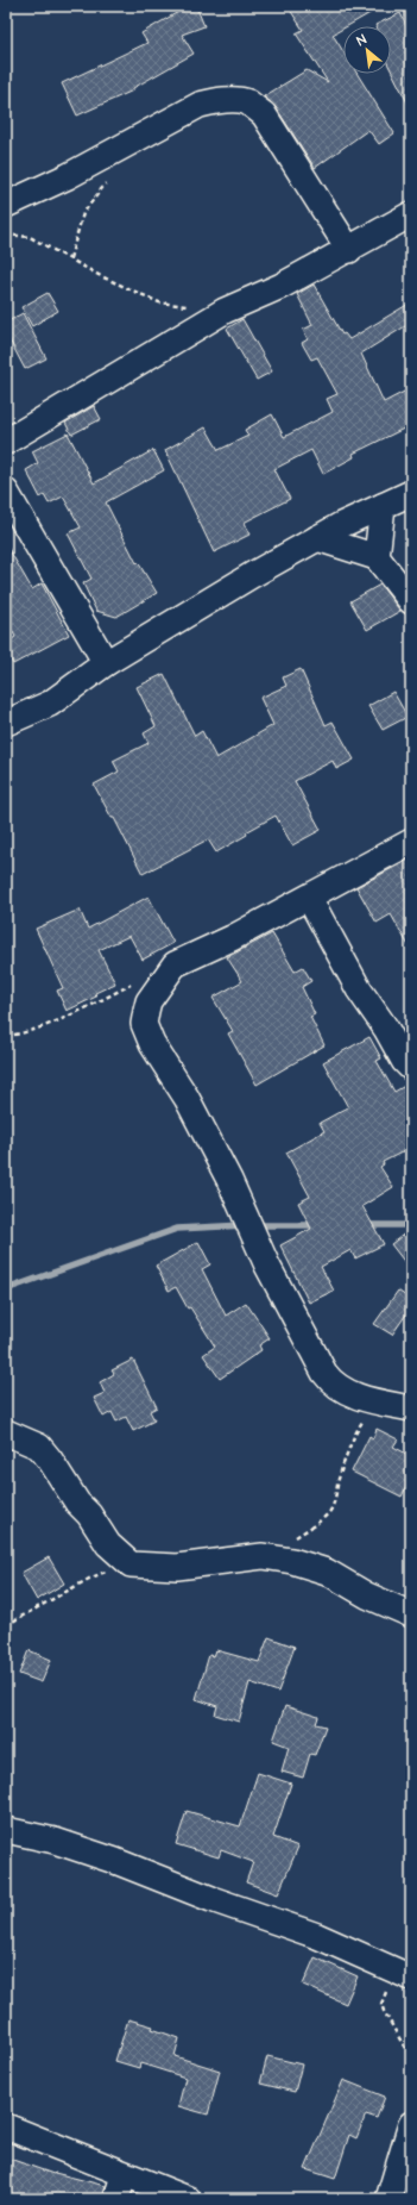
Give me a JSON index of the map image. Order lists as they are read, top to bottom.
{
  "north": "top left"
}
